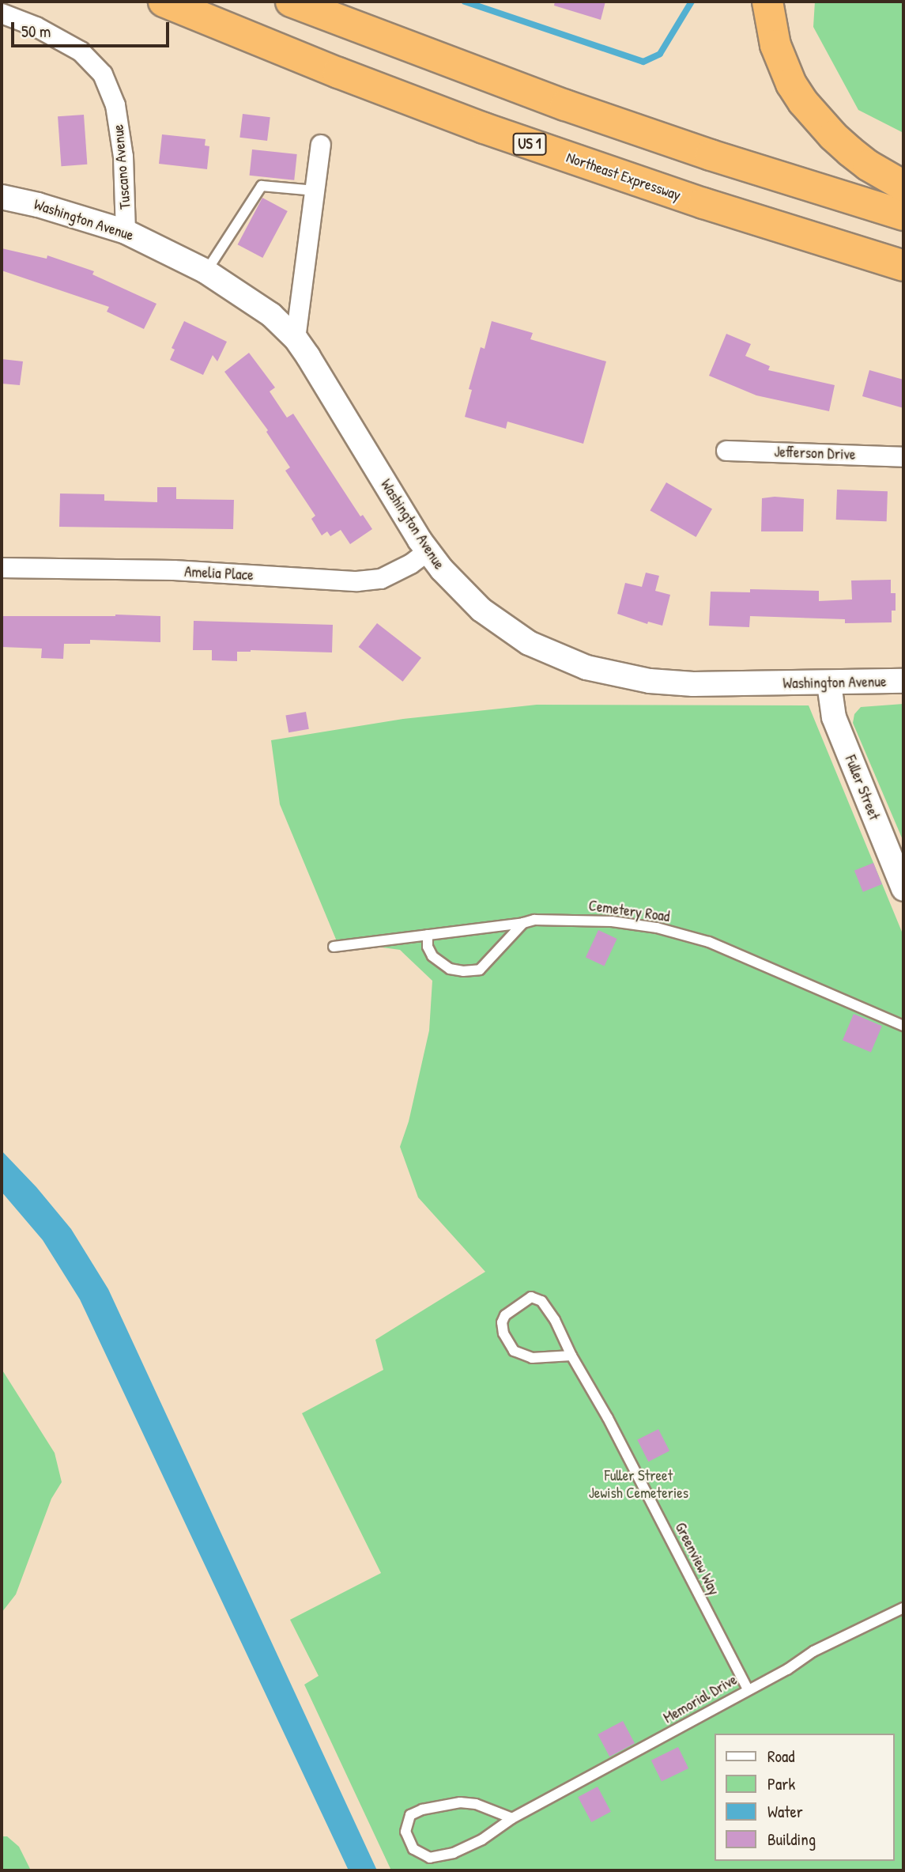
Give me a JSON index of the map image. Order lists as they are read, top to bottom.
{
  "streets": {
    "highway": ["US 1", "Northeast Expressway"],
    "street": [
      "Tuscano Avenue",
      "Washington Avenue",
      "Jefferson Drive",
      "Amelia Place",
      "Fuller Street"
    ],
    "lane": ["Cemetery Road", "Greenview Way", "Memorial Drive"]
  },
  "crossings": [
    ["Tuscano Avenue", "Washington Avenue"],
    ["Washington Avenue", "Amelia Place"],
    ["Washington Avenue", "Fuller Street"],
    ["Greenview Way", "Memorial Drive"]
  ],
  "parks": ["Fuller Street Jewish Cemeteries"],
  "legend": [
    "Road",
    "Park",
    "Water",
    "Building"
  ],
  "scale_bar": "50 m"
}
